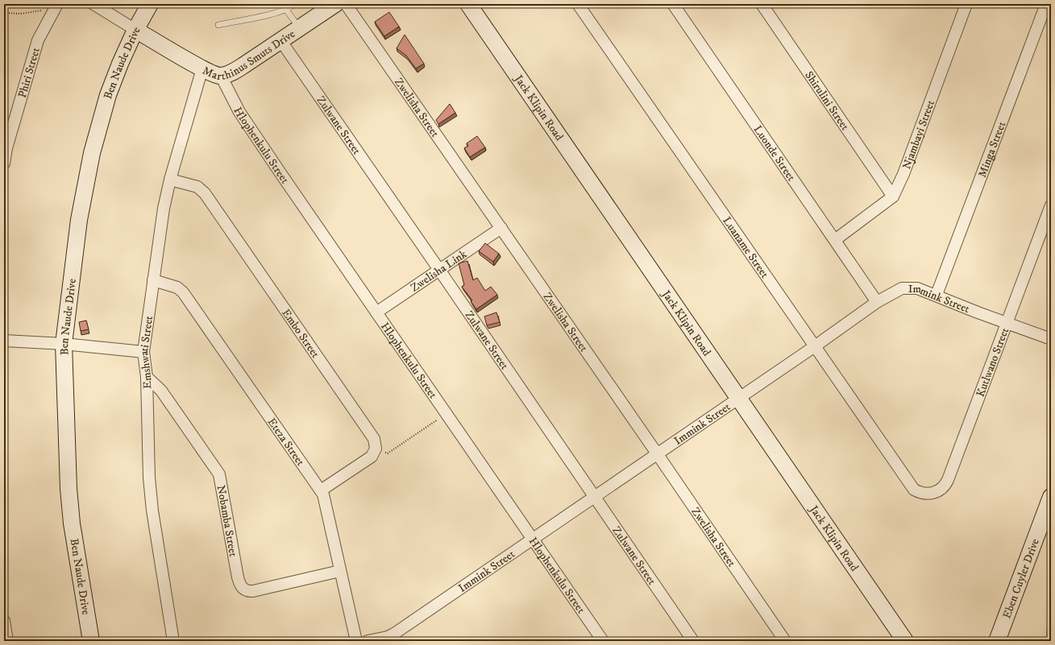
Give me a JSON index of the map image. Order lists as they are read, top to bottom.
{
  "streets": {
    "street": [
      "Marthinus Smuts Drive",
      "Ben Naude Drive",
      "Phiri Street",
      "Shirulini Street",
      "Zwelisha Street",
      "Jack Klipin Road",
      "Zulwane Street",
      "Njambayi Street",
      "Hlophenkulu Street",
      "Minga Street",
      "Luonde Street",
      "Luaname Street",
      "Zwelisha Link",
      "Immink Street",
      "Embo Street",
      "Emshwati Street",
      "Kutlwano Street",
      "Eteza Street",
      "Nobamba Street",
      "Eben Cuyler Drive"
    ]
  },
  "crossings": [
    ["Marthinus Smuts Drive", "Ben Naude Drive"],
    ["Marthinus Smuts Drive", "Zulwane Street"],
    ["Marthinus Smuts Drive", "Hlophenkulu Street"],
    ["Marthinus Smuts Drive", "Emshwati Street"],
    ["Shirulini Street", "Njambayi Street"],
    ["Zwelisha Street", "Zwelisha Link"],
    ["Zwelisha Street", "Immink Street"],
    ["Jack Klipin Road", "Immink Street"],
    ["Zulwane Street", "Zwelisha Link"],
    ["Zulwane Street", "Immink Street"],
    ["Njambayi Street", "Luonde Street"],
    ["Hlophenkulu Street", "Zwelisha Link"],
    ["Hlophenkulu Street", "Immink Street"],
    ["Minga Street", "Immink Street"],
    ["Luonde Street", "Immink Street"],
    ["Luaname Street", "Immink Street"],
    ["Luaname Street", "Kutlwano Street"],
    ["Immink Street", "Kutlwano Street"],
    ["Embo Street", "Emshwati Street"],
    ["Emshwati Street", "Eteza Street"],
    ["Emshwati Street", "Nobamba Street"],
    ["Eteza Street", "Nobamba Street"]
  ]
}
